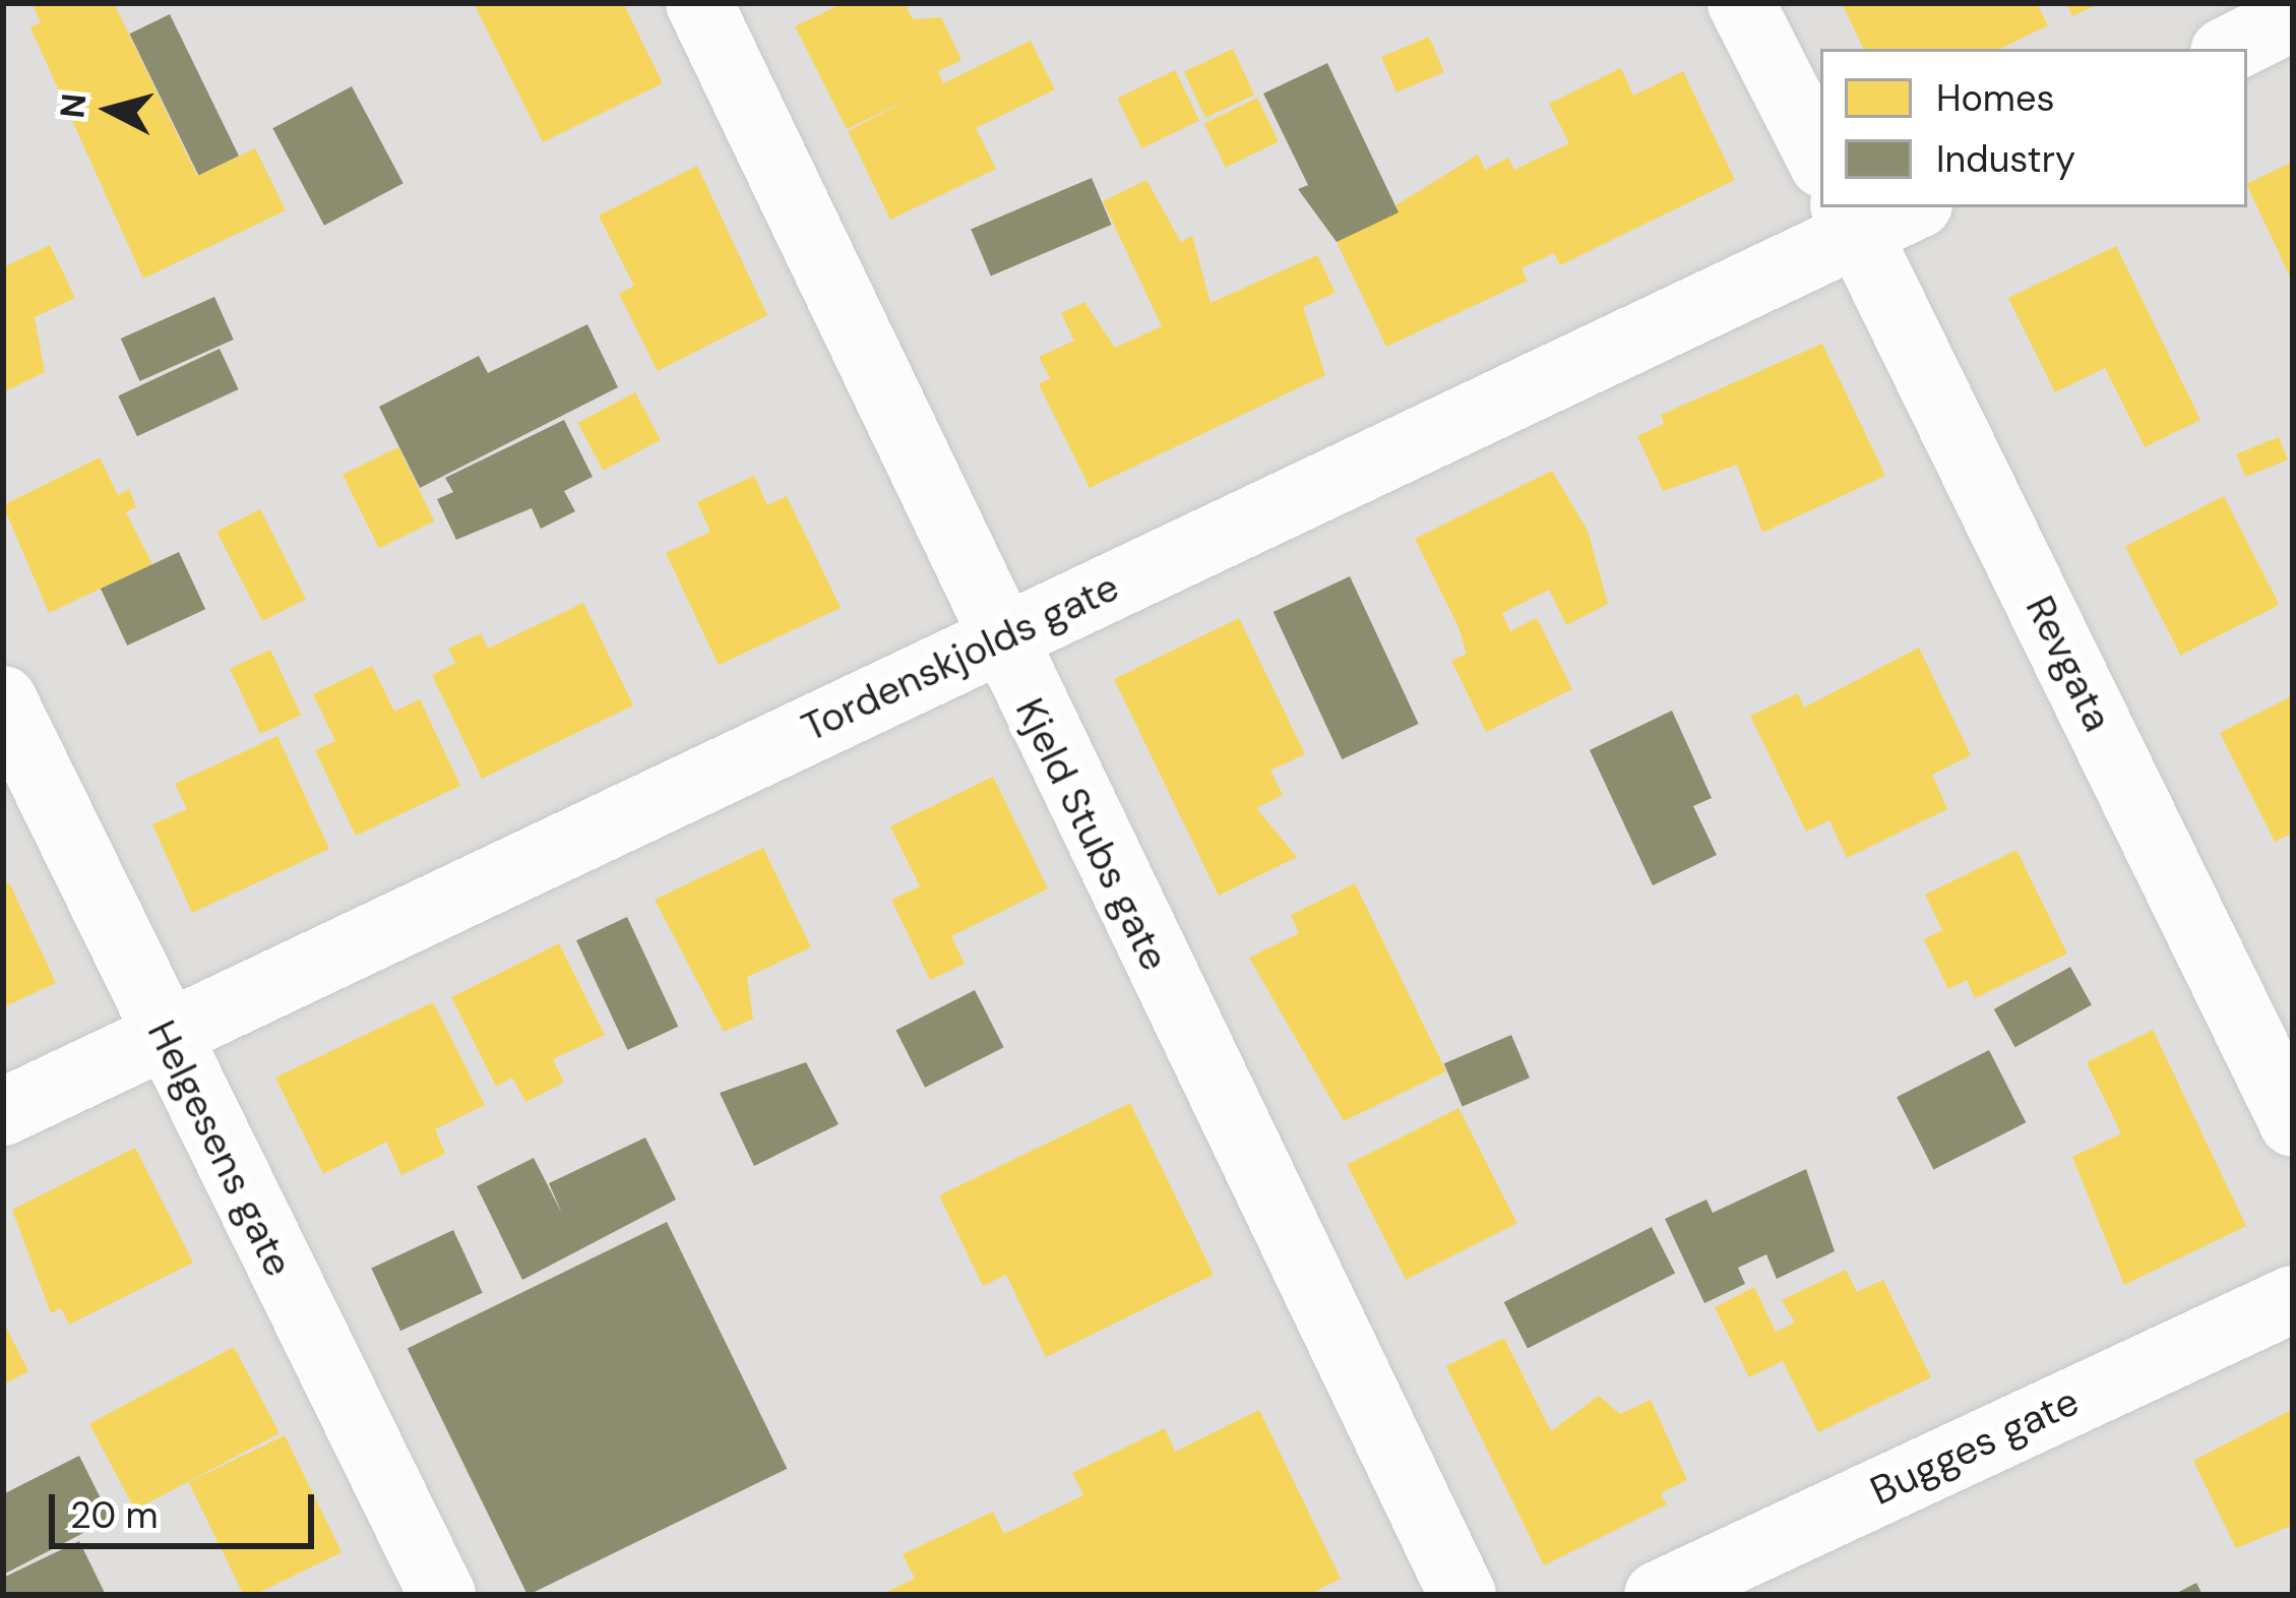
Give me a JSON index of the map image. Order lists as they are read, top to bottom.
{
  "streets": {
    "street": [
      "Tordenskjolds gate",
      "Revgata",
      "Kjeld Stubs gate",
      "Helgesens gate",
      "Bugges gate"
    ]
  },
  "crossings": [
    ["Tordenskjolds gate", "Revgata"],
    ["Tordenskjolds gate", "Kjeld Stubs gate"],
    ["Tordenskjolds gate", "Helgesens gate"]
  ],
  "legend": ["Homes", "Industry"],
  "scale_bar": "20 m",
  "north": "left"
}
